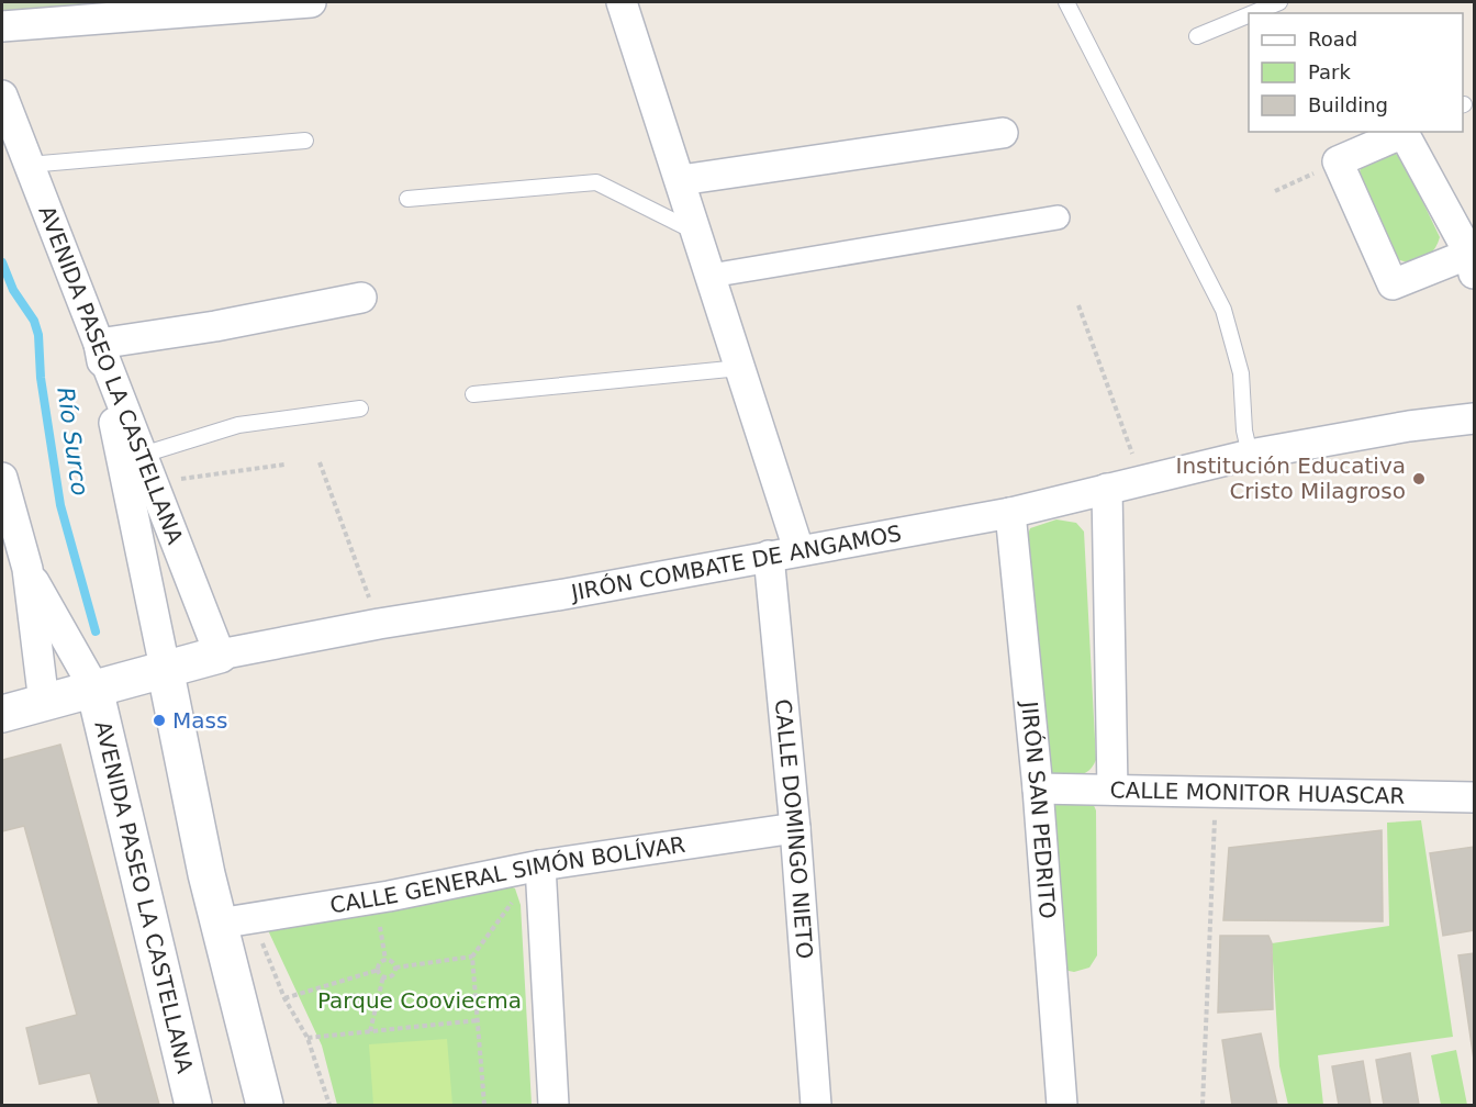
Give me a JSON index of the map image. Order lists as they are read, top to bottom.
{
  "streets": {
    "street": [
      "AVENIDA PASEO LA CASTELLANA",
      "JIRÓN COMBATE DE ANGAMOS",
      "CALLE MONITOR HUASCAR",
      "JIRÓN SAN PEDRITO",
      "CALLE DOMINGO NIETO",
      "CALLE GENERAL SIMÓN BOLÍVAR"
    ]
  },
  "crossings": [
    ["AVENIDA PASEO LA CASTELLANA", "JIRÓN COMBATE DE ANGAMOS"],
    ["JIRÓN COMBATE DE ANGAMOS", "JIRÓN SAN PEDRITO"],
    ["JIRÓN COMBATE DE ANGAMOS", "CALLE DOMINGO NIETO"],
    ["CALLE MONITOR HUASCAR", "JIRÓN SAN PEDRITO"],
    ["CALLE DOMINGO NIETO", "CALLE GENERAL SIMÓN BOLÍVAR"]
  ],
  "water": ["Río Surco"],
  "parks": ["Parque Cooviecma"],
  "places": ["Institución Educativa Cristo Milagroso", "Mass"],
  "legend": ["Road", "Park", "Building"]
}
